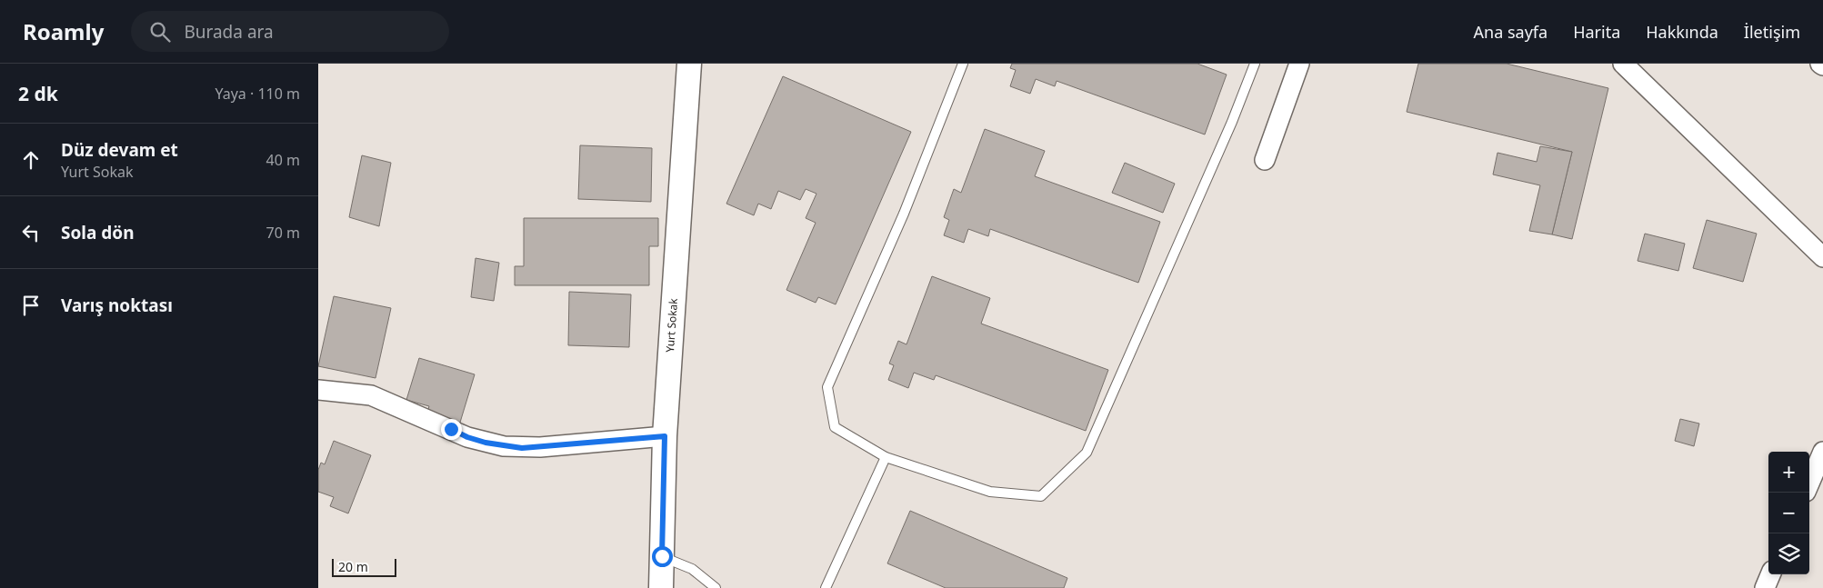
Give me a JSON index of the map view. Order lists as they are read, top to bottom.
{
  "streets": {
    "street": ["Yurt Sokak"]
  },
  "scale_bar": "20 m",
  "page": {
    "header": "Roamly",
    "search": "Burada ara",
    "nav": [
      "Ana sayfa",
      "Harita",
      "Hakkında",
      "İletişim"
    ],
    "heading": ["2 dk", "Yaya · 110 m"],
    "list": [
      ["Düz devam et", "Yurt Sokak", "40 m"],
      ["Sola dön", "70 m"],
      "Varış noktası"
    ],
    "map_buttons": ["+", "−"],
    "scale": "20 m"
  }
}
